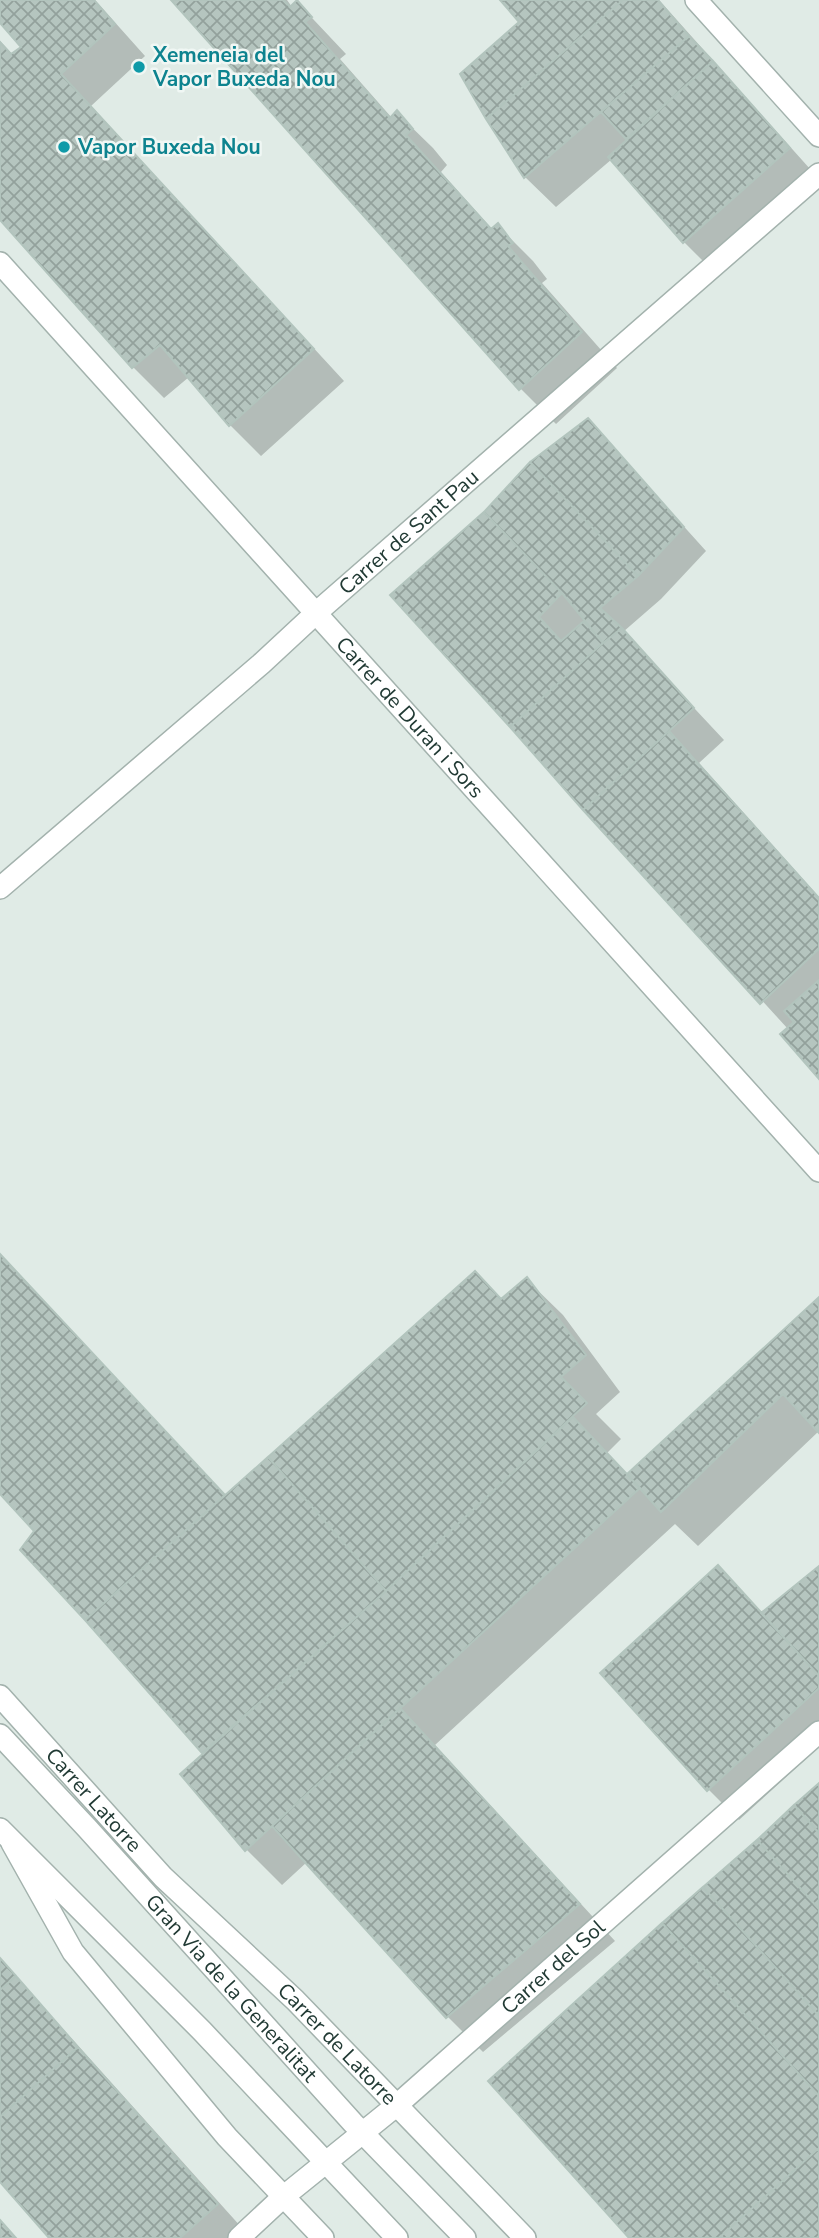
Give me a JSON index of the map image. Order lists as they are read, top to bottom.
{
  "streets": {
    "street": [
      "Carrer de Sant Pau",
      "Carrer de Duran i Sors",
      "Carrer Latorre",
      "Carrer del Sol",
      "Gran Via de la Generalitat",
      "Carrer de Latorre"
    ]
  },
  "crossings": [
    ["Carrer de Sant Pau", "Carrer de Duran i Sors"],
    ["Carrer Latorre", "Gran Via de la Generalitat"],
    ["Carrer Latorre", "Carrer de Latorre"],
    ["Carrer del Sol", "Gran Via de la Generalitat"],
    ["Carrer del Sol", "Carrer de Latorre"]
  ],
  "places": ["Xemeneia del Vapor Buxeda Nou", "Vapor Buxeda Nou"]
}
